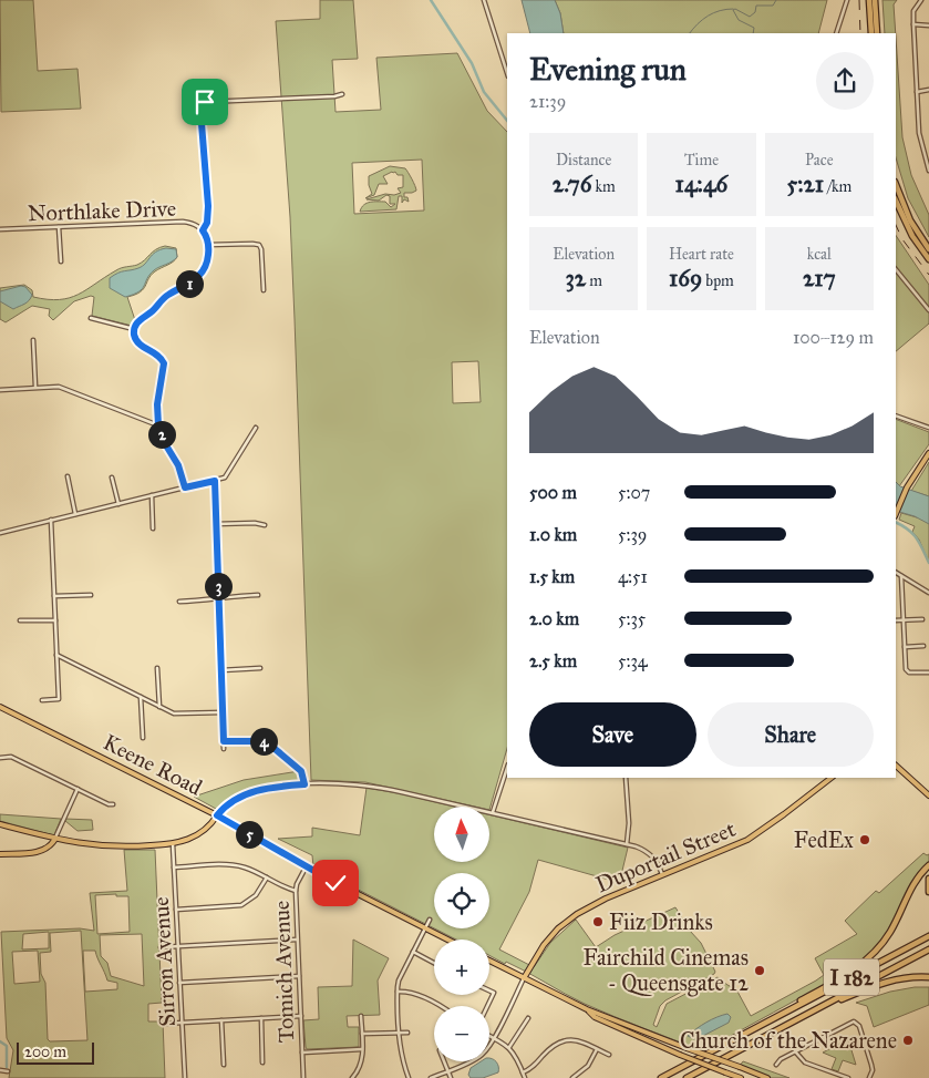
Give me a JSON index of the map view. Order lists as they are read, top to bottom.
{
  "streets": {
    "highway": ["I 182"],
    "main road": ["Keene Road", "Duportail Street"],
    "street": ["Northlake Drive", "Sirron Avenue", "Tomich Avenue"]
  },
  "crossings": [
    ["Keene Road", "Tomich Avenue"]
  ],
  "places": [
    "FedEx",
    "Fiiz Drinks",
    "Fairchild Cinemas - Queensgate 12",
    "Church of the Nazarene"
  ],
  "scale_bar": "200 m",
  "north": "top",
  "page": {
    "heading": ["Evening run", "21:39"],
    "stats": [
      ["Distance", "2.76 km"],
      ["Time", "14:46"],
      ["Pace", "5:21 /km"],
      ["Elevation", "32 m"],
      ["Heart rate", "169 bpm"],
      ["kcal", "217"]
    ],
    "pins": [
      "1",
      "2",
      "3",
      "4",
      "5"
    ],
    "chart": ["Elevation", "100–129 m"],
    "list": [
      {
        "name": "500 m",
        "note": "5:07"
      },
      {
        "name": "1.0 km",
        "note": "5:39"
      },
      {
        "name": "1.5 km",
        "note": "4:51"
      },
      {
        "name": "2.0 km",
        "note": "5:35"
      },
      {
        "name": "2.5 km",
        "note": "5:34"
      }
    ],
    "buttons": ["Save", "Share"],
    "map_buttons": ["+", "−"],
    "scale": "200 m"
  }
}
